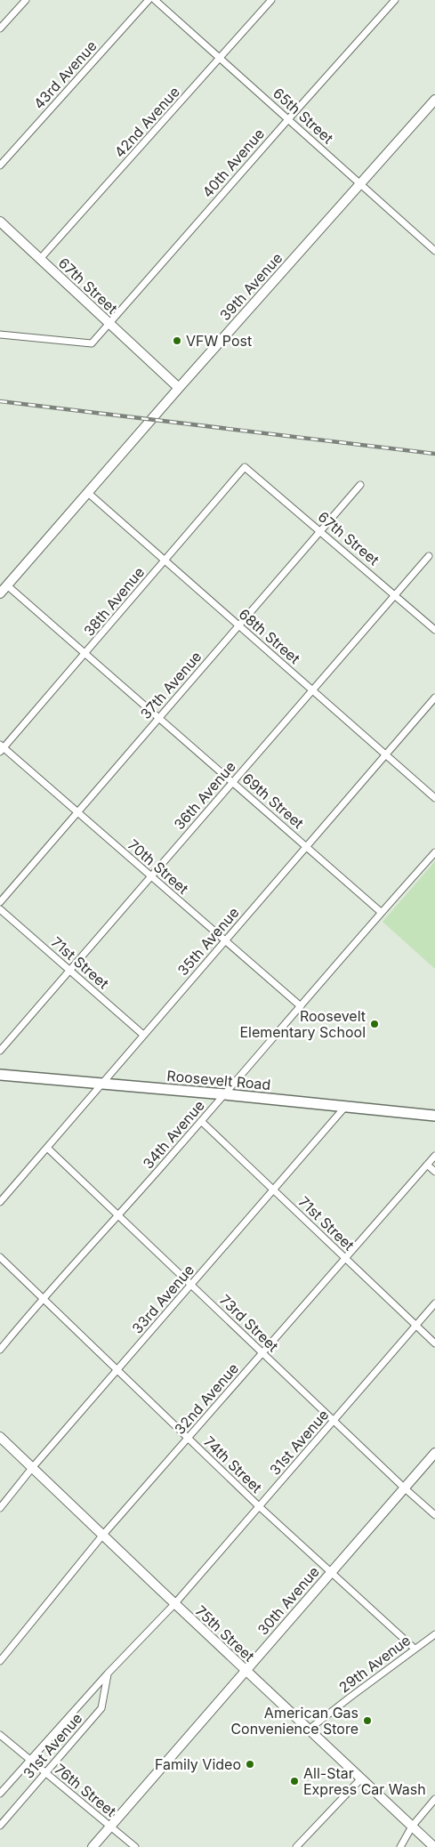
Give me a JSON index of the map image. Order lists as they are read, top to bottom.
{
  "streets": {
    "main road": ["Roosevelt Road"],
    "street": [
      "43rd Avenue",
      "65th Street",
      "42nd Avenue",
      "40th Avenue",
      "67th Street",
      "39th Avenue",
      "38th Avenue",
      "68th Street",
      "37th Avenue",
      "36th Avenue",
      "69th Street",
      "70th Street",
      "35th Avenue",
      "71st Street",
      "34th Avenue",
      "33rd Avenue",
      "73rd Street",
      "32nd Avenue",
      "31st Avenue",
      "74th Street",
      "30th Avenue",
      "75th Street",
      "29th Avenue",
      "76th Street"
    ]
  },
  "crossings": [
    ["65th Street", "42nd Avenue"],
    ["65th Street", "40th Avenue"],
    ["65th Street", "39th Avenue"],
    ["42nd Avenue", "67th Street"],
    ["40th Avenue", "67th Street"],
    ["67th Street", "39th Avenue"],
    ["67th Street", "38th Avenue"],
    ["67th Street", "37th Avenue"],
    ["67th Street", "36th Avenue"],
    ["39th Avenue", "68th Street"],
    ["39th Avenue", "69th Street"],
    ["38th Avenue", "68th Street"],
    ["38th Avenue", "69th Street"],
    ["38th Avenue", "70th Street"],
    ["68th Street", "37th Avenue"],
    ["68th Street", "36th Avenue"],
    ["68th Street", "35th Avenue"],
    ["37th Avenue", "69th Street"],
    ["37th Avenue", "70th Street"],
    ["36th Avenue", "69th Street"],
    ["36th Avenue", "70th Street"],
    ["36th Avenue", "71st Street"],
    ["69th Street", "35th Avenue"],
    ["69th Street", "34th Avenue"],
    ["70th Street", "35th Avenue"],
    ["70th Street", "34th Avenue"],
    ["35th Avenue", "71st Street"],
    ["35th Avenue", "Roosevelt Road"],
    ["35th Avenue", "73rd Street"],
    ["71st Street", "34th Avenue"],
    ["71st Street", "33rd Avenue"],
    ["71st Street", "32nd Avenue"],
    ["71st Street", "31st Avenue"],
    ["Roosevelt Road", "34th Avenue"],
    ["Roosevelt Road", "33rd Avenue"],
    ["34th Avenue", "73rd Street"],
    ["34th Avenue", "74th Street"],
    ["33rd Avenue", "73rd Street"],
    ["33rd Avenue", "74th Street"],
    ["33rd Avenue", "75th Street"],
    ["73rd Street", "32nd Avenue"],
    ["73rd Street", "31st Avenue"],
    ["73rd Street", "30th Avenue"],
    ["32nd Avenue", "74th Street"],
    ["32nd Avenue", "75th Street"],
    ["31st Avenue", "74th Street"],
    ["31st Avenue", "75th Street"],
    ["31st Avenue", "76th Street"],
    ["74th Street", "30th Avenue"],
    ["74th Street", "29th Avenue"],
    ["30th Avenue", "75th Street"],
    ["30th Avenue", "76th Street"],
    ["75th Street", "29th Avenue"]
  ],
  "places": [
    "VFW Post",
    "Roosevelt Elementary School",
    "American Gas Convenience Store",
    "Family Video",
    "All-Star Express Car Wash"
  ]
}
